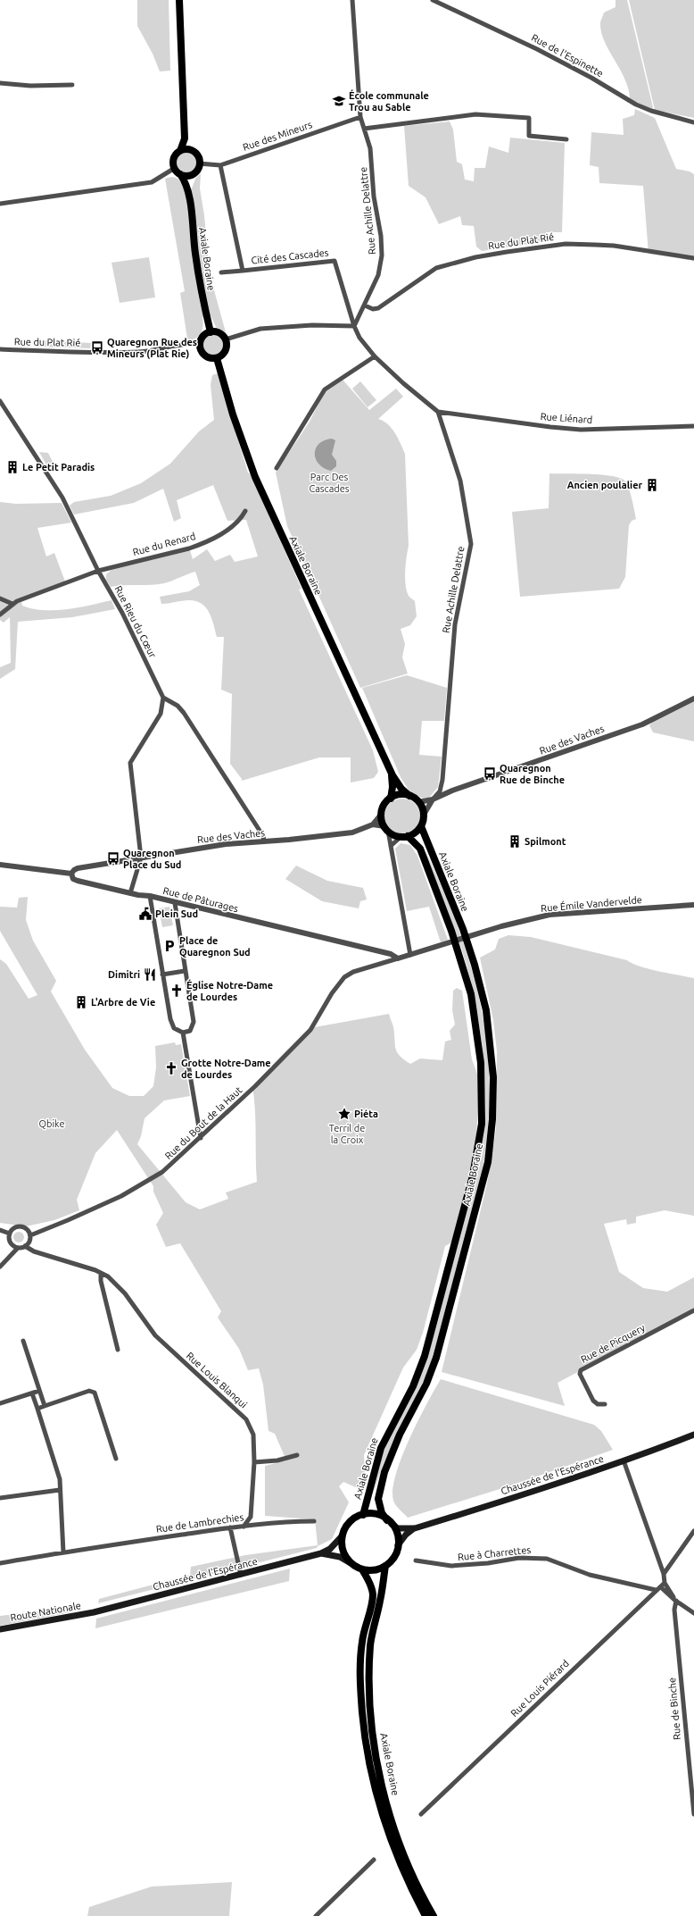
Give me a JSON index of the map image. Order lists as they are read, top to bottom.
{
  "streets": {
    "main road": ["Axiale Boraine", "Chaussée de l'Espérance", "Route Nationale"],
    "street": [
      "Rue de l'Espinette",
      "Rue des Mineurs",
      "Rue Achille Delattre",
      "Rue du Plat Rié",
      "Cité des Cascades",
      "Rue Liénard",
      "Rue du Renard",
      "Rue Rieu du Cœur",
      "Rue des Vaches",
      "Rue de Pâturages",
      "Rue Émile Vandervelde",
      "Rue du Bout de la Haut",
      "Rue de Picquery",
      "Rue Louis Blanqui",
      "Rue de Lambrechies",
      "Rue à Charrettes",
      "Rue Louis Piérard",
      "Rue de Binche"
    ]
  },
  "crossings": [
    ["Rue des Mineurs", "Rue Achille Delattre"],
    ["Rue des Mineurs", "Cité des Cascades"],
    ["Rue Achille Delattre", "Rue du Plat Rié"],
    ["Rue Achille Delattre", "Cité des Cascades"],
    ["Rue Achille Delattre", "Rue Liénard"],
    ["Rue Achille Delattre", "Rue des Vaches"],
    ["Rue du Plat Rié", "Axiale Boraine"],
    ["Axiale Boraine", "Rue des Vaches"],
    ["Rue du Renard", "Rue Rieu du Cœur"],
    ["Rue des Vaches", "Rue de Pâturages"],
    ["Rue de Pâturages", "Rue du Bout de la Haut"],
    ["Rue Émile Vandervelde", "Rue du Bout de la Haut"],
    ["Rue du Bout de la Haut", "Rue Louis Blanqui"],
    ["Rue Louis Blanqui", "Rue de Lambrechies"],
    ["Chaussée de l'Espérance", "Route Nationale"],
    ["Rue à Charrettes", "Rue Louis Piérard"]
  ],
  "parks": ["Parc Des Cascades", "Qbike", "Terril de la Croix"],
  "places": {
    "school or university": ["École communale Trou au Sable"],
    "bus stop": ["Quaregnon Rue des Mineurs (Plat Rie)", "Quaregnon Rue de Binche", "Quaregnon Place du Sud"],
    "building": [
      "Le Petit Paradis",
      "Ancien poulalier",
      "Spilmont",
      "L'Arbre de Vie"
    ],
    "public building": ["Plein Sud"],
    "parking": ["Place de Quaregnon Sud"],
    "restaurant": ["Dimitri"],
    "church": ["Église Notre-Dame de Lourdes", "Grotte Notre-Dame de Lourdes"],
    "place": ["Piéta"]
  }
}
